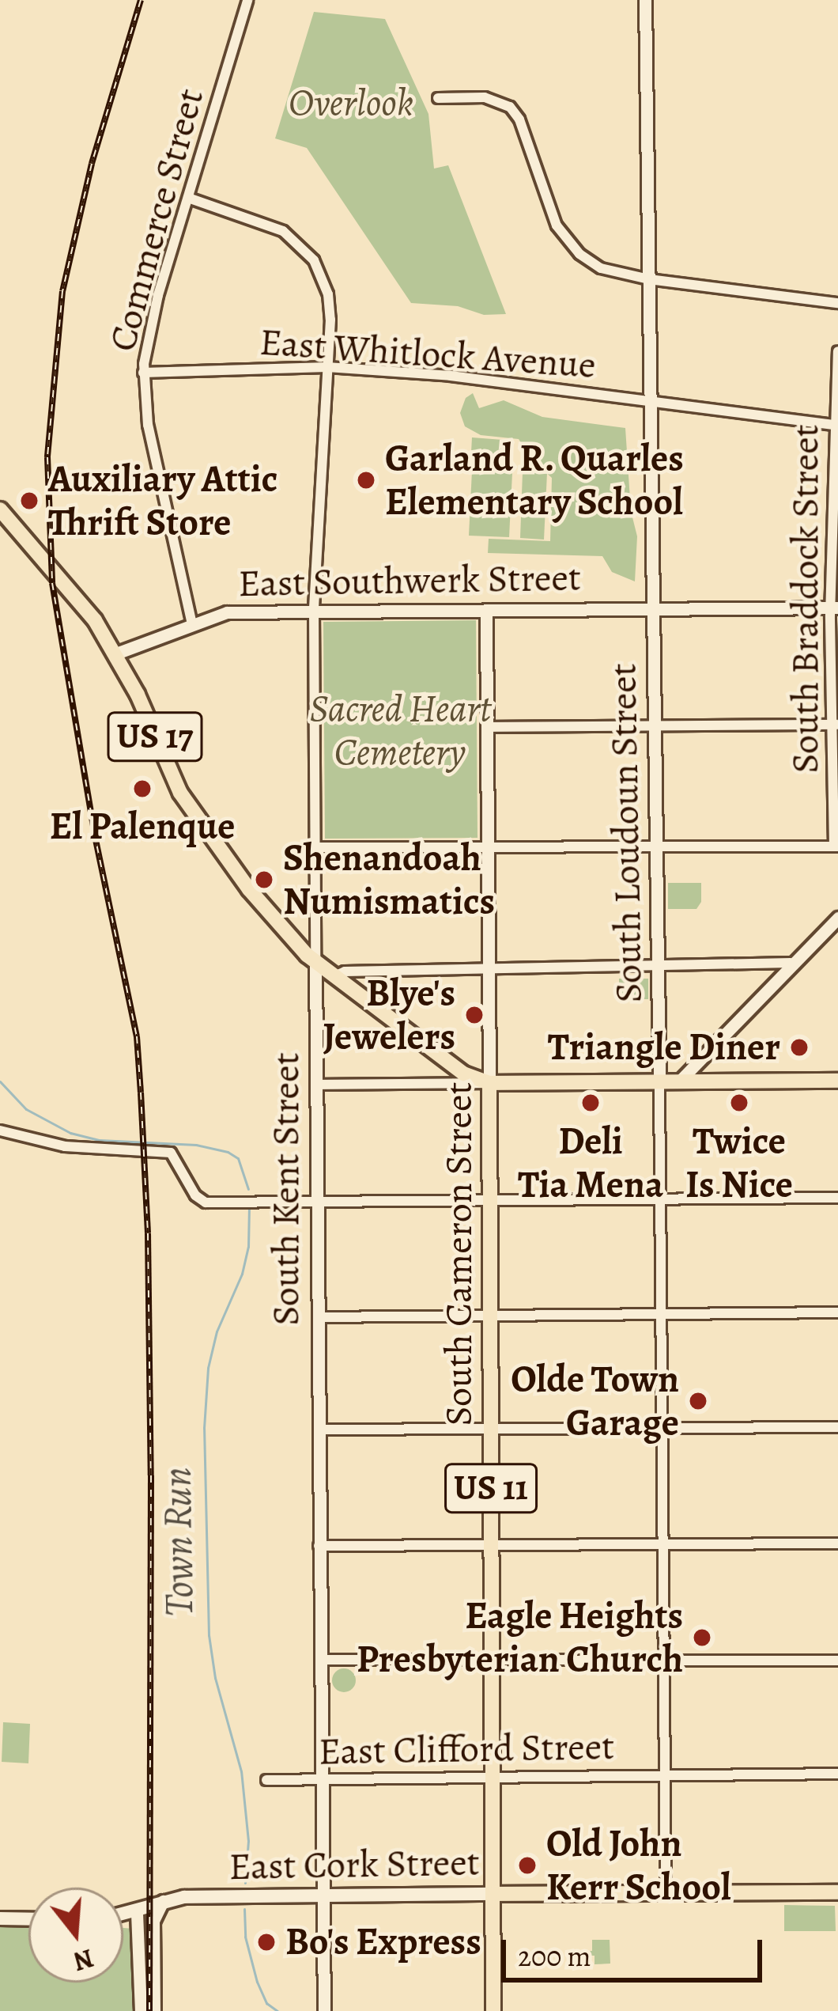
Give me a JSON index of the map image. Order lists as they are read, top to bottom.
{
  "streets": {
    "main road": [
      "US 17",
      "South Cameron Street",
      "US 11",
      "East Cork Street"
    ],
    "street": [
      "Commerce Street",
      "East Whitlock Avenue",
      "East Southwerk Street",
      "South Braddock Street",
      "South Loudoun Street",
      "South Kent Street",
      "East Clifford Street"
    ]
  },
  "crossings": [
    ["Commerce Street", "East Whitlock Avenue"],
    ["Commerce Street", "East Southwerk Street"],
    ["Commerce Street", "South Kent Street"],
    ["East Whitlock Avenue", "South Braddock Street"],
    ["East Whitlock Avenue", "South Loudoun Street"],
    ["East Whitlock Avenue", "South Kent Street"],
    ["East Southwerk Street", "South Braddock Street"],
    ["East Southwerk Street", "US 17"],
    ["East Southwerk Street", "South Loudoun Street"],
    ["East Southwerk Street", "South Kent Street"],
    ["East Southwerk Street", "South Cameron Street"],
    ["US 17", "South Kent Street"],
    ["US 17", "South Cameron Street"],
    ["South Loudoun Street", "East Clifford Street"],
    ["South Loudoun Street", "East Cork Street"],
    ["South Kent Street", "East Clifford Street"],
    ["South Kent Street", "East Cork Street"],
    ["South Cameron Street", "East Clifford Street"],
    ["South Cameron Street", "East Cork Street"]
  ],
  "water": ["Town Run"],
  "parks": ["Overlook", "Sacred Heart Cemetery"],
  "places": [
    "Garland R. Quarles Elementary School",
    "Auxiliary Attic Thrift Store",
    "El Palenque",
    "Shenandoah Numismatics",
    "Blye's Jewelers",
    "Triangle Diner",
    "Deli Tia Mena",
    "Twice Is Nice",
    "Olde Town Garage",
    "Eagle Heights Presbyterian Church",
    "Old John Kerr School",
    "Bo's Express"
  ],
  "scale_bar": "200 m",
  "north": "bottom"
}
